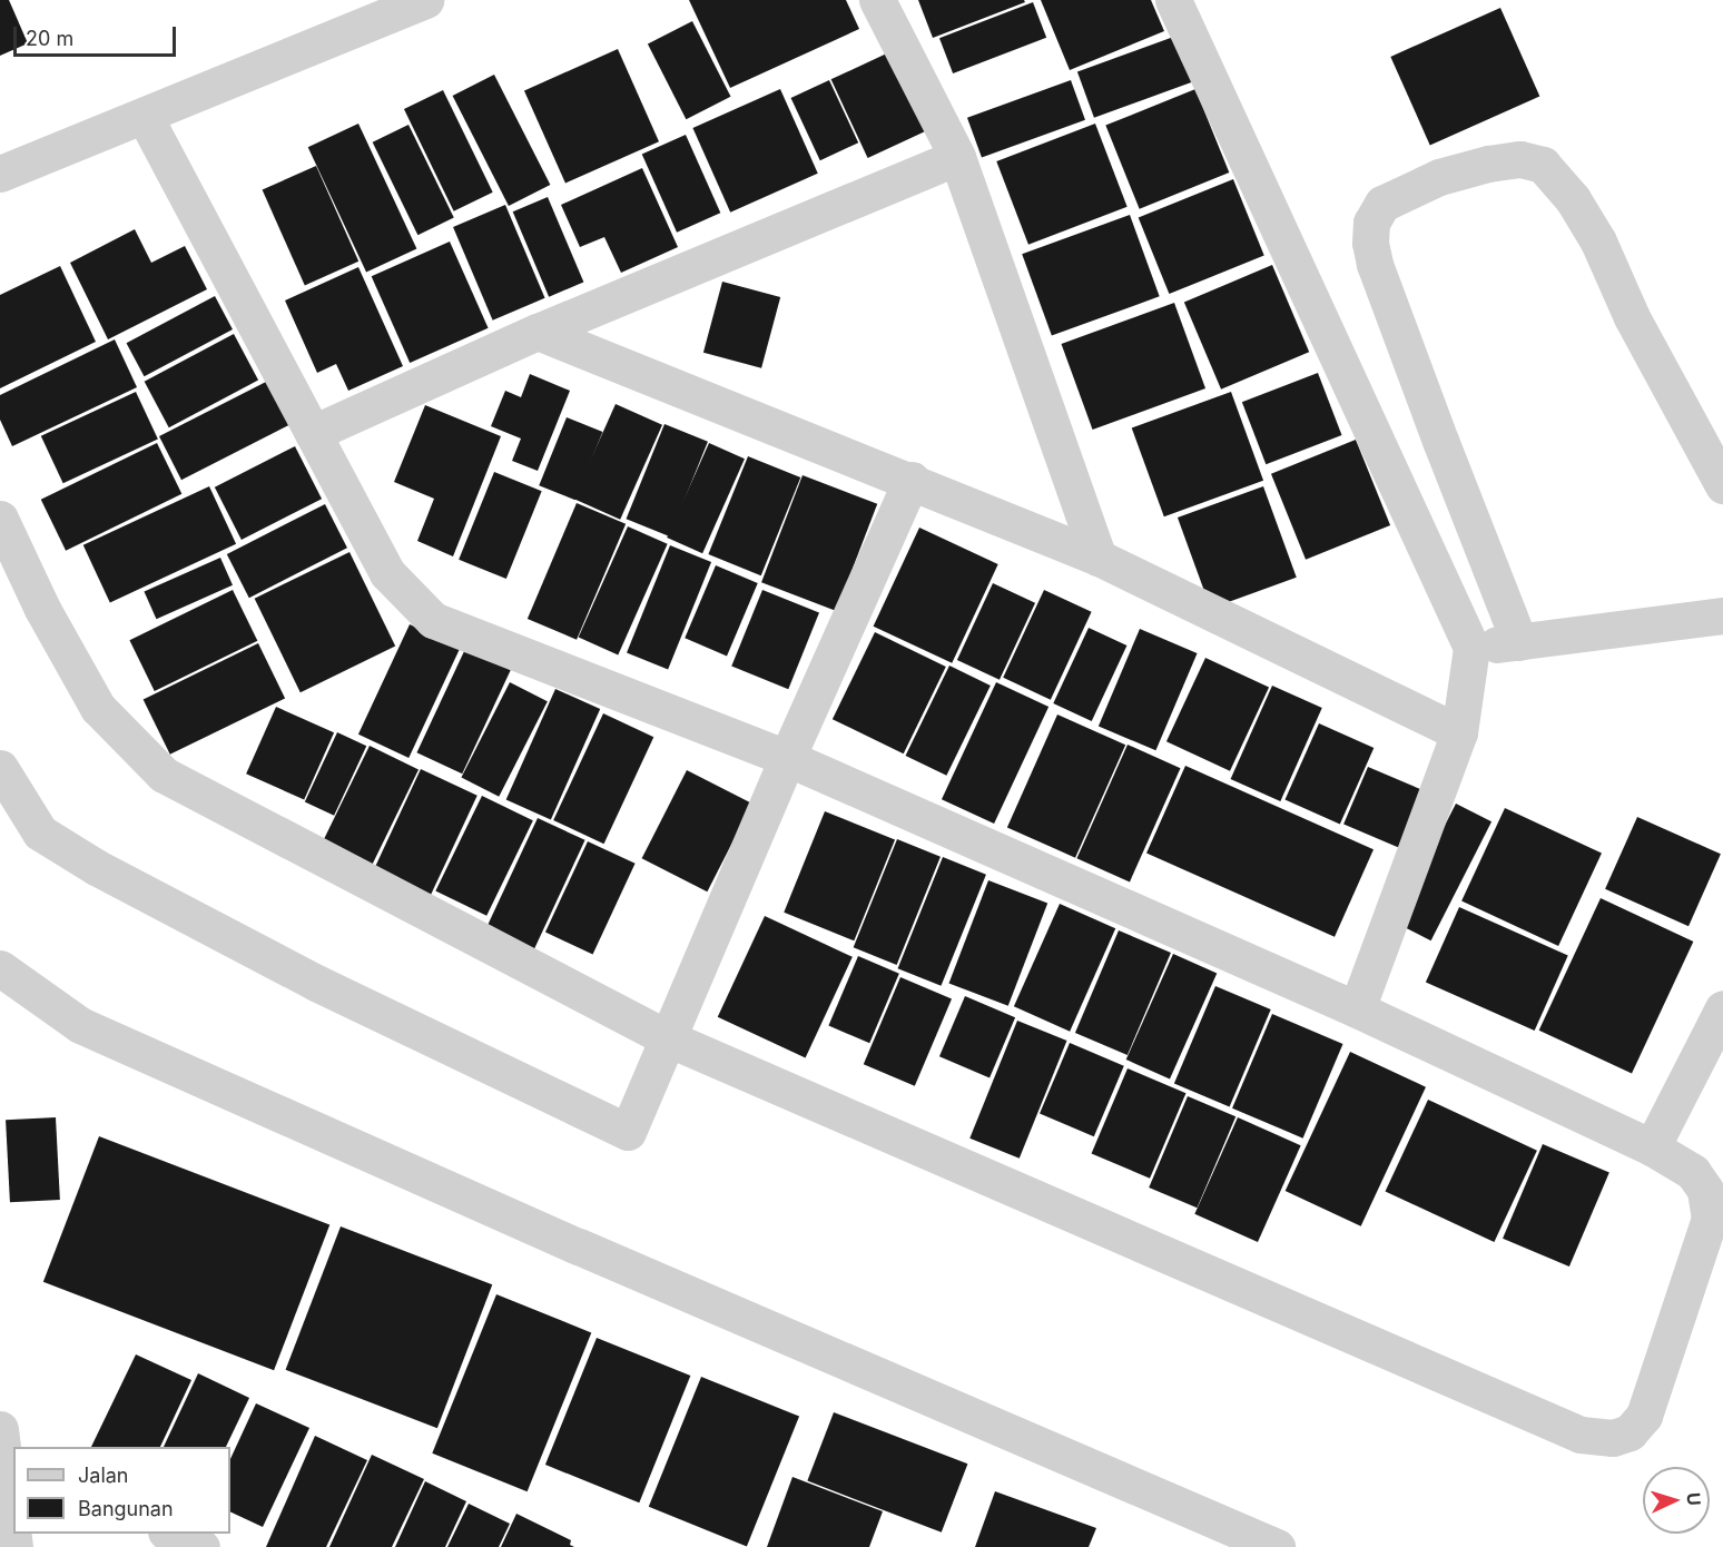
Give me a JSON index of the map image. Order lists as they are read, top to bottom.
{
  "legend": ["Jalan", "Bangunan"],
  "scale_bar": "20 m",
  "north": "right"
}
